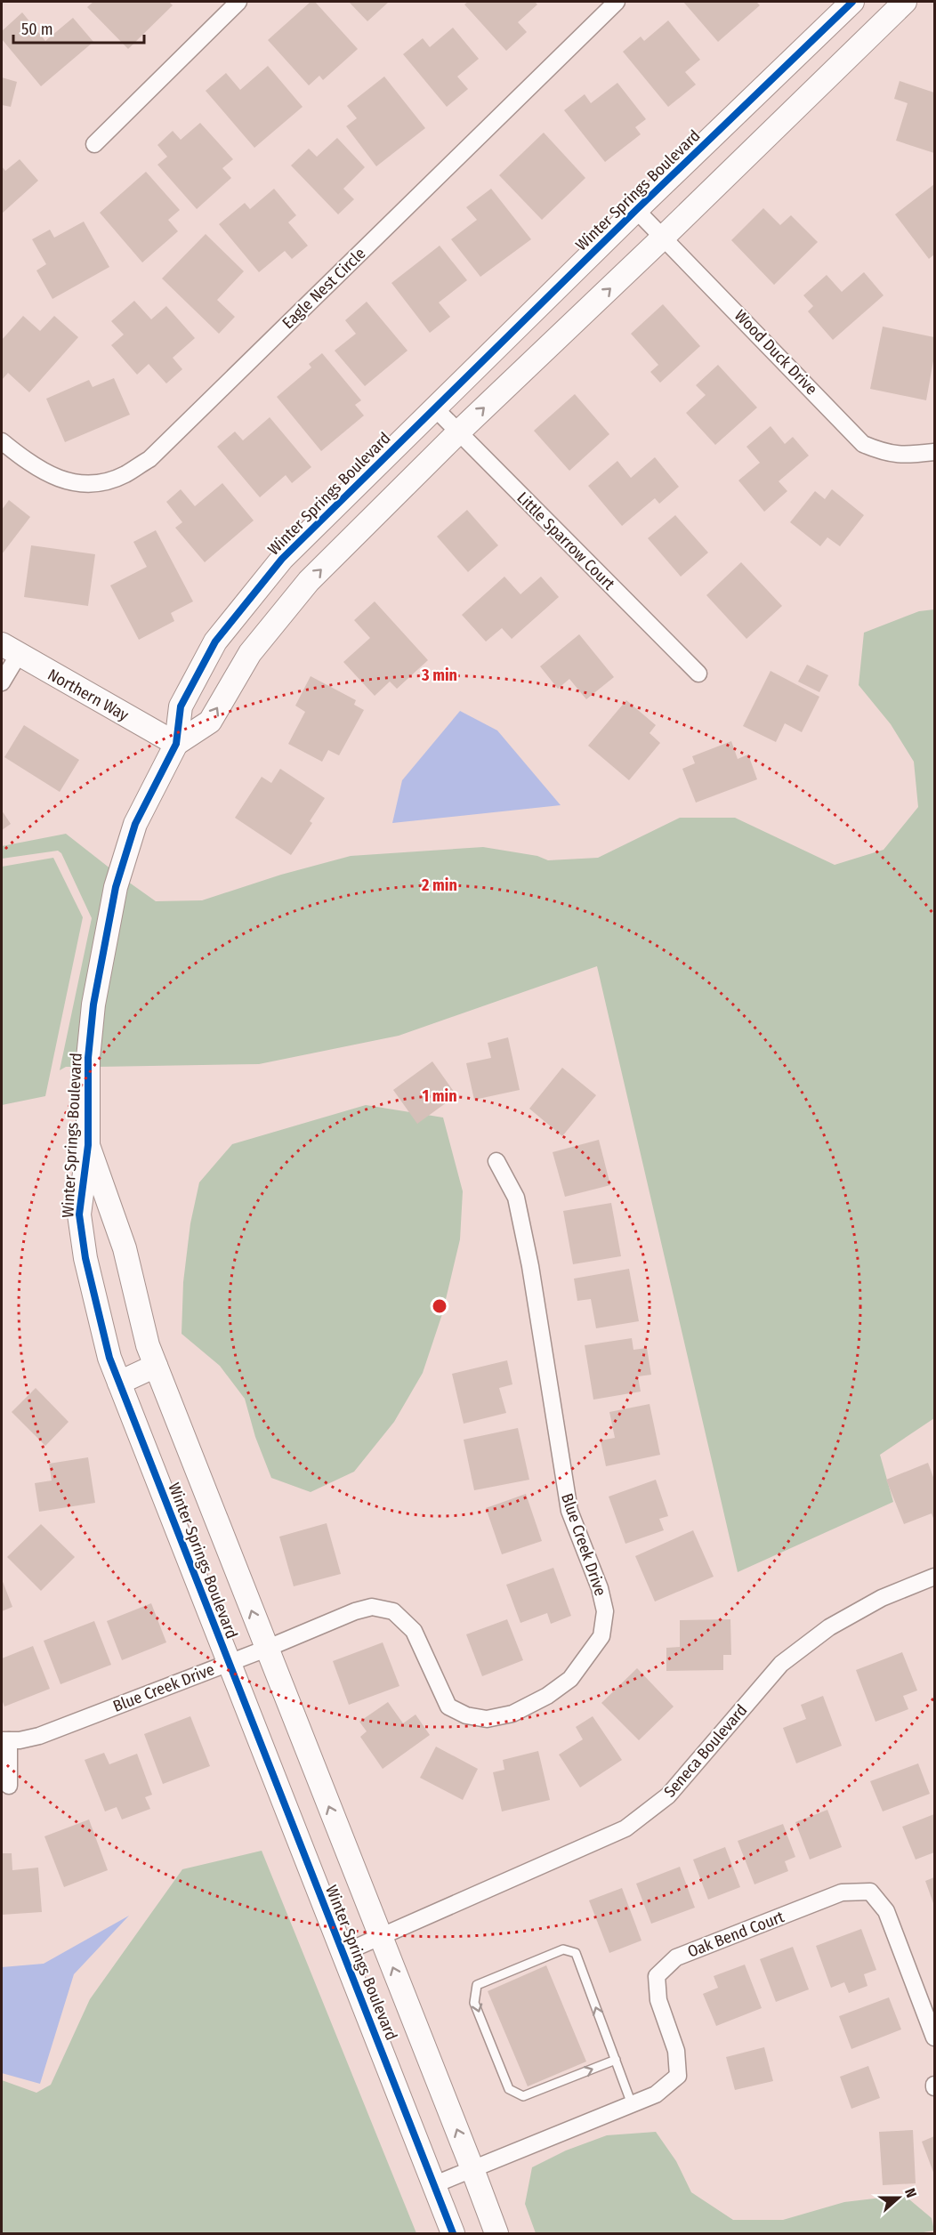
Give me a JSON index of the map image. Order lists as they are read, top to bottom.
{
  "streets": {
    "street": [
      "Winter Springs Boulevard",
      "Eagle Nest Circle",
      "Wood Duck Drive",
      "Little Sparrow Court",
      "Northern Way",
      "Blue Creek Drive",
      "Seneca Boulevard",
      "Oak Bend Court"
    ]
  },
  "crossings": [
    ["Winter Springs Boulevard", "Wood Duck Drive"],
    ["Winter Springs Boulevard", "Little Sparrow Court"],
    ["Winter Springs Boulevard", "Northern Way"],
    ["Winter Springs Boulevard", "Blue Creek Drive"],
    ["Winter Springs Boulevard", "Seneca Boulevard"],
    ["Winter Springs Boulevard", "Oak Bend Court"]
  ],
  "scale_bar": "50 m",
  "north": "right",
  "rings": ["3 min", "2 min", "1 min"]
}
